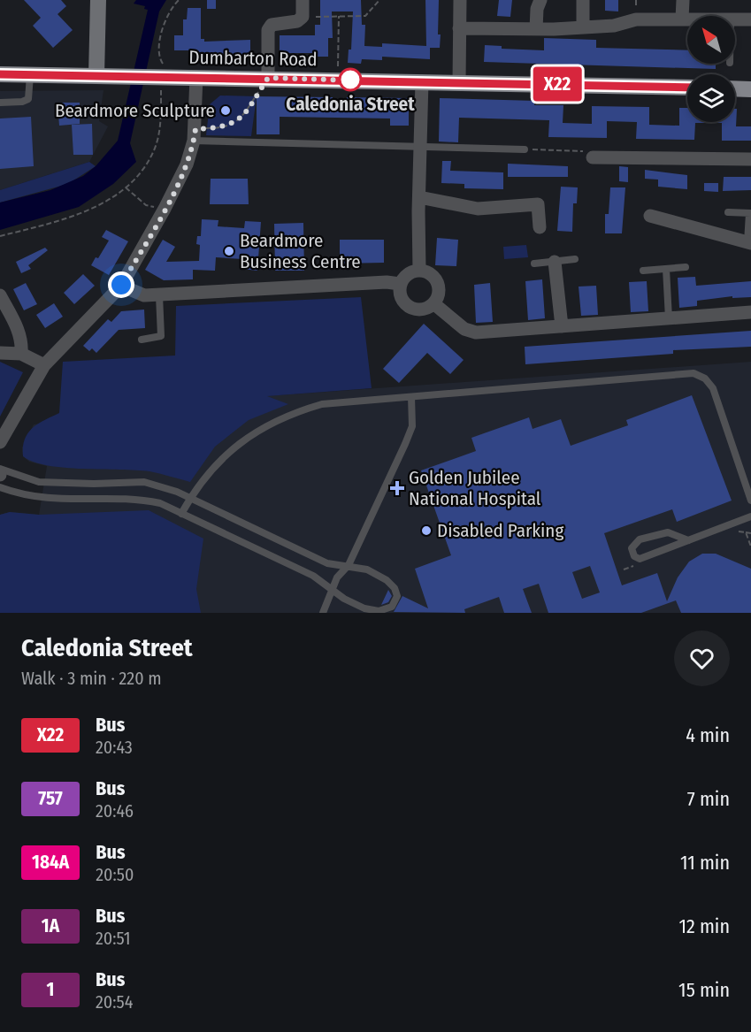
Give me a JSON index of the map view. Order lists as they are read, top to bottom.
{
  "streets": {
    "main road": ["Dumbarton Road"]
  },
  "places": {
    "other": [
      "Caledonia Street",
      "Beardmore Sculpture",
      "Beardmore Business Centre",
      "Disabled Parking"
    ],
    "health": ["Golden Jubilee National Hospital"]
  },
  "lines": ["bus line X22"],
  "north": "top left",
  "page": {
    "on_map": "X22",
    "heading": ["Caledonia Street", "Walk · 3 min · 220 m"],
    "list": [
      {
        "mark": "X22",
        "name": "Bus",
        "note": "20:43",
        "value": "4 min"
      },
      {
        "mark": "757",
        "name": "Bus",
        "note": "20:46",
        "value": "7 min"
      },
      {
        "mark": "184A",
        "name": "Bus",
        "note": "20:50",
        "value": "11 min"
      },
      {
        "mark": "1A",
        "name": "Bus",
        "note": "20:51",
        "value": "12 min"
      },
      {
        "mark": "1",
        "name": "Bus",
        "note": "20:54",
        "value": "15 min"
      }
    ]
  }
}
